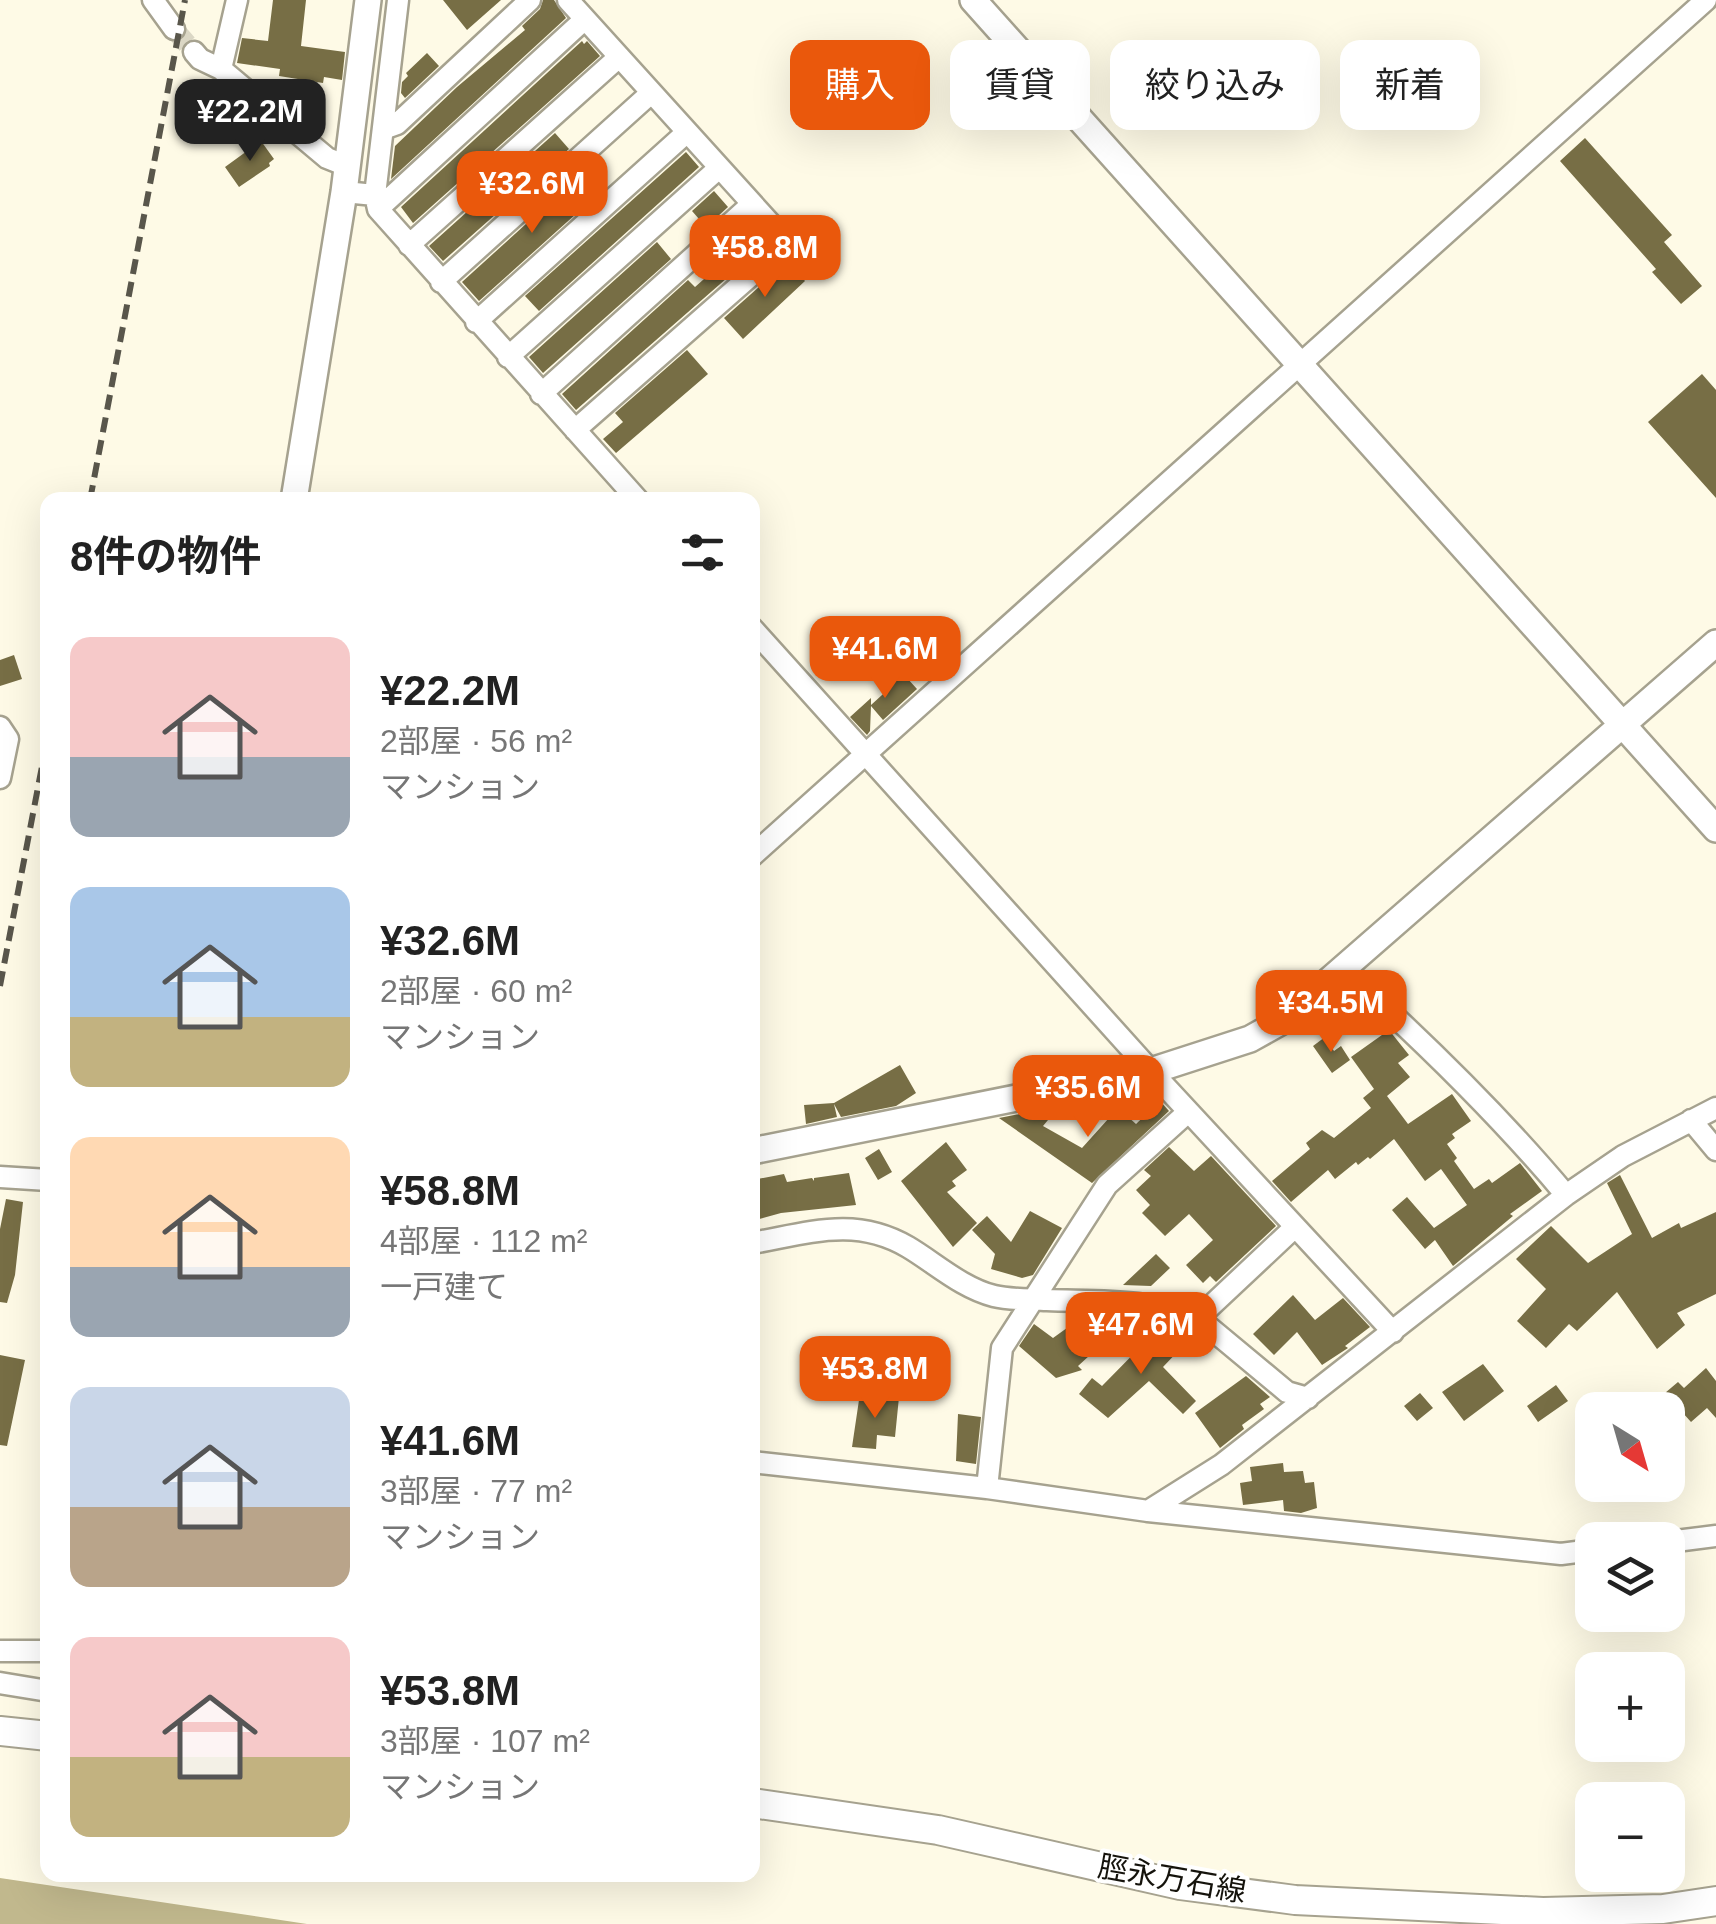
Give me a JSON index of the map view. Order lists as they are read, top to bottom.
{
  "streets": {
    "main road": ["脛永万石線"]
  },
  "north": "bottom right",
  "page": {
    "chip": [
      "購入",
      "賃貸",
      "絞り込み",
      "新着"
    ],
    "price": [
      "¥22.2M",
      "¥32.6M",
      "¥58.8M",
      "¥41.6M",
      "¥34.5M",
      "¥35.6M",
      "¥47.6M",
      "¥53.8M"
    ],
    "heading": "8件の物件",
    "list": [
      {
        "name": "¥22.2M",
        "note": "2部屋 · 56 m² · マンション"
      },
      {
        "name": "¥32.6M",
        "note": "2部屋 · 60 m² · マンション"
      },
      {
        "name": "¥58.8M",
        "note": "4部屋 · 112 m² · 一戸建て"
      },
      {
        "name": "¥41.6M",
        "note": "3部屋 · 77 m² · マンション"
      },
      {
        "name": "¥53.8M",
        "note": "3部屋 · 107 m² · マンション"
      }
    ],
    "map_buttons": ["+", "−"]
  }
}
